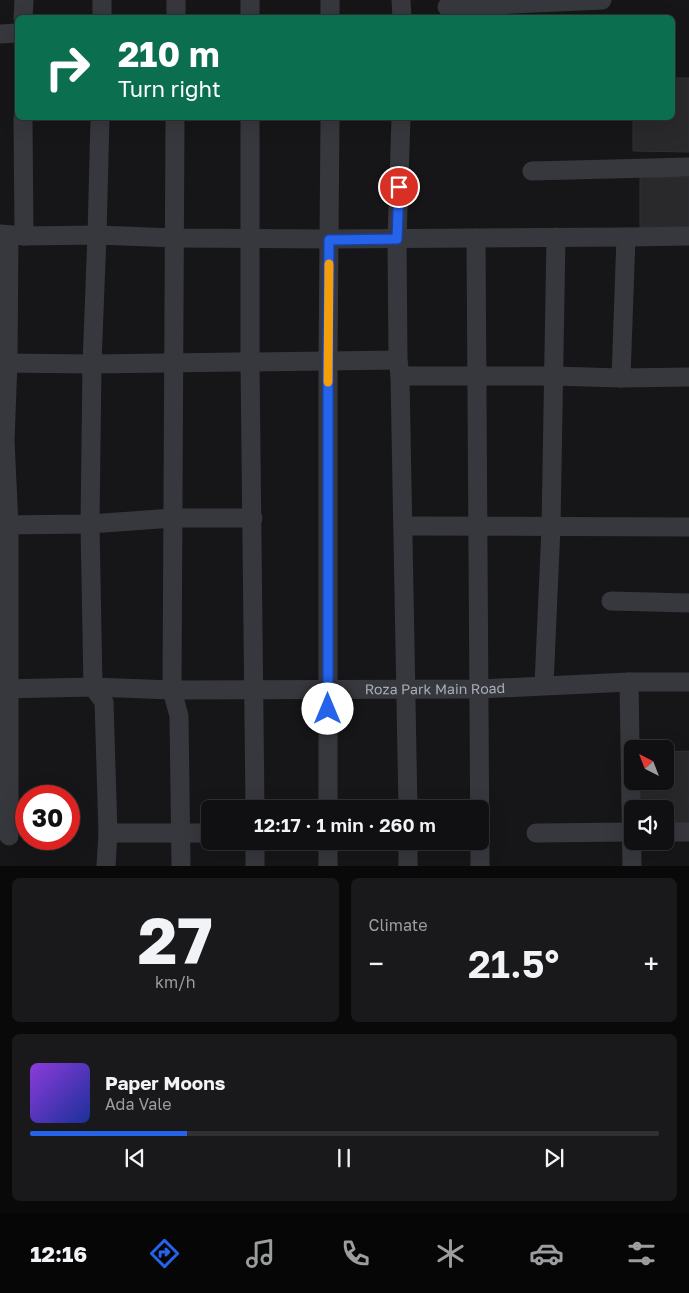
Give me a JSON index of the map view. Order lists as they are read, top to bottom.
{
  "streets": {
    "street": ["Roza Park Main Road"]
  },
  "north": "top left",
  "page": {
    "turn": ["210 m", "Turn right"],
    "limit": "30",
    "trip": "12:17 · 1 min · 260 m",
    "tile": [
      ["27", "km/h"],
      "Climate"
    ],
    "heat": ["−", "21.5°", "+"],
    "song": ["Paper Moons", "Ada Vale"],
    "tabs": "12:16"
  }
}
